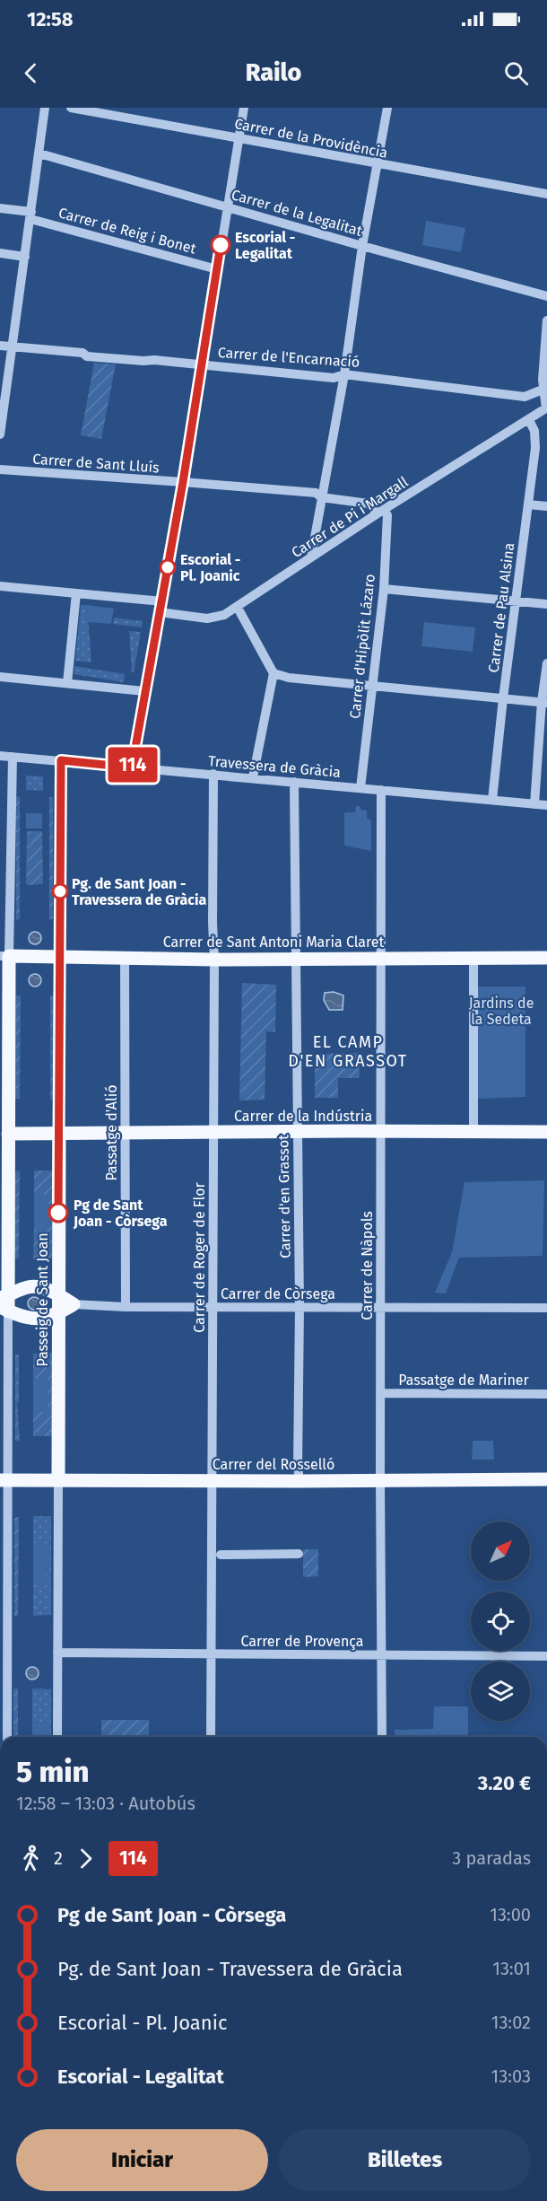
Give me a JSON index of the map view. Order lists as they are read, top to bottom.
{
  "streets": {
    "main road": [
      "Carrer de Sant Antoni Maria Claret",
      "Carrer de la Indústria",
      "Passeig de Sant Joan",
      "Carrer del Rosselló"
    ],
    "street": [
      "Carrer de la Providència",
      "Carrer de la Legalitat",
      "Carrer de Reig i Bonet",
      "Carrer de l'Encarnació",
      "Carrer de Sant Lluís",
      "Carrer de Pi i Margall",
      "Carrer de Pau Alsina",
      "Carrer d'Hipòlit Lázaro",
      "Travessera de Gràcia",
      "Passatge d'Alió",
      "Carrer d'en Grassot",
      "Carrer de Roger de Flor",
      "Carrer de Nàpols",
      "Carrer de Còrsega",
      "Passatge de Mariner",
      "Carrer de Provença"
    ]
  },
  "crossings": [
    ["Carrer de Sant Lluís", "Carrer de Pi i Margall"],
    ["Carrer de Sant Lluís", "Carrer d'Hipòlit Lázaro"],
    ["Carrer de Pi i Margall", "Carrer de Pau Alsina"],
    ["Carrer de Pi i Margall", "Carrer d'Hipòlit Lázaro"],
    ["Carrer de Pau Alsina", "Travessera de Gràcia"],
    ["Carrer d'Hipòlit Lázaro", "Travessera de Gràcia"],
    ["Travessera de Gràcia", "Carrer d'en Grassot"],
    ["Travessera de Gràcia", "Carrer de Roger de Flor"],
    ["Travessera de Gràcia", "Carrer de Nàpols"],
    ["Travessera de Gràcia", "Passeig de Sant Joan"],
    ["Carrer de Sant Antoni Maria Claret", "Passatge d'Alió"],
    ["Carrer de Sant Antoni Maria Claret", "Carrer d'en Grassot"],
    ["Carrer de Sant Antoni Maria Claret", "Carrer de Roger de Flor"],
    ["Carrer de Sant Antoni Maria Claret", "Carrer de Nàpols"],
    ["Carrer de Sant Antoni Maria Claret", "Passeig de Sant Joan"],
    ["Carrer de la Indústria", "Passatge d'Alió"],
    ["Carrer de la Indústria", "Carrer d'en Grassot"],
    ["Carrer de la Indústria", "Carrer de Roger de Flor"],
    ["Carrer de la Indústria", "Carrer de Nàpols"],
    ["Carrer de la Indústria", "Passeig de Sant Joan"],
    ["Passatge d'Alió", "Carrer de Còrsega"],
    ["Carrer d'en Grassot", "Carrer de Còrsega"],
    ["Carrer d'en Grassot", "Carrer del Rosselló"],
    ["Carrer de Roger de Flor", "Carrer de Còrsega"],
    ["Carrer de Roger de Flor", "Carrer del Rosselló"],
    ["Carrer de Roger de Flor", "Carrer de Provença"],
    ["Carrer de Nàpols", "Carrer de Còrsega"],
    ["Carrer de Nàpols", "Passatge de Mariner"],
    ["Carrer de Nàpols", "Carrer del Rosselló"],
    ["Carrer de Nàpols", "Carrer de Provença"],
    ["Passeig de Sant Joan", "Carrer del Rosselló"],
    ["Passeig de Sant Joan", "Carrer de Provença"]
  ],
  "districts": ["EL CAMP D'EN GRASSOT"],
  "parks": ["Jardins de la Sedeta"],
  "places": [
    "Escorial - Legalitat",
    "Escorial - Pl. Joanic",
    "Pg. de Sant Joan - Travessera de Gràcia",
    "Pg de Sant Joan - Còrsega"
  ],
  "lines": ["bus line 114"],
  "north": "top right",
  "page": {
    "status": "12:58",
    "header": "Railo",
    "on_map": "114",
    "heading": ["5 min", "12:58 – 13:03 · Autobús", "3.20 €"],
    "legs": ["2", "114", "3 paradas"],
    "list": [
      {
        "name": "Pg de Sant Joan - Còrsega",
        "value": "13:00"
      },
      {
        "name": "Pg. de Sant Joan - Travessera de Gràcia",
        "value": "13:01"
      },
      {
        "name": "Escorial - Pl. Joanic",
        "value": "13:02"
      },
      {
        "name": "Escorial - Legalitat",
        "value": "13:03"
      }
    ],
    "buttons": ["Iniciar", "Billetes"]
  }
}
